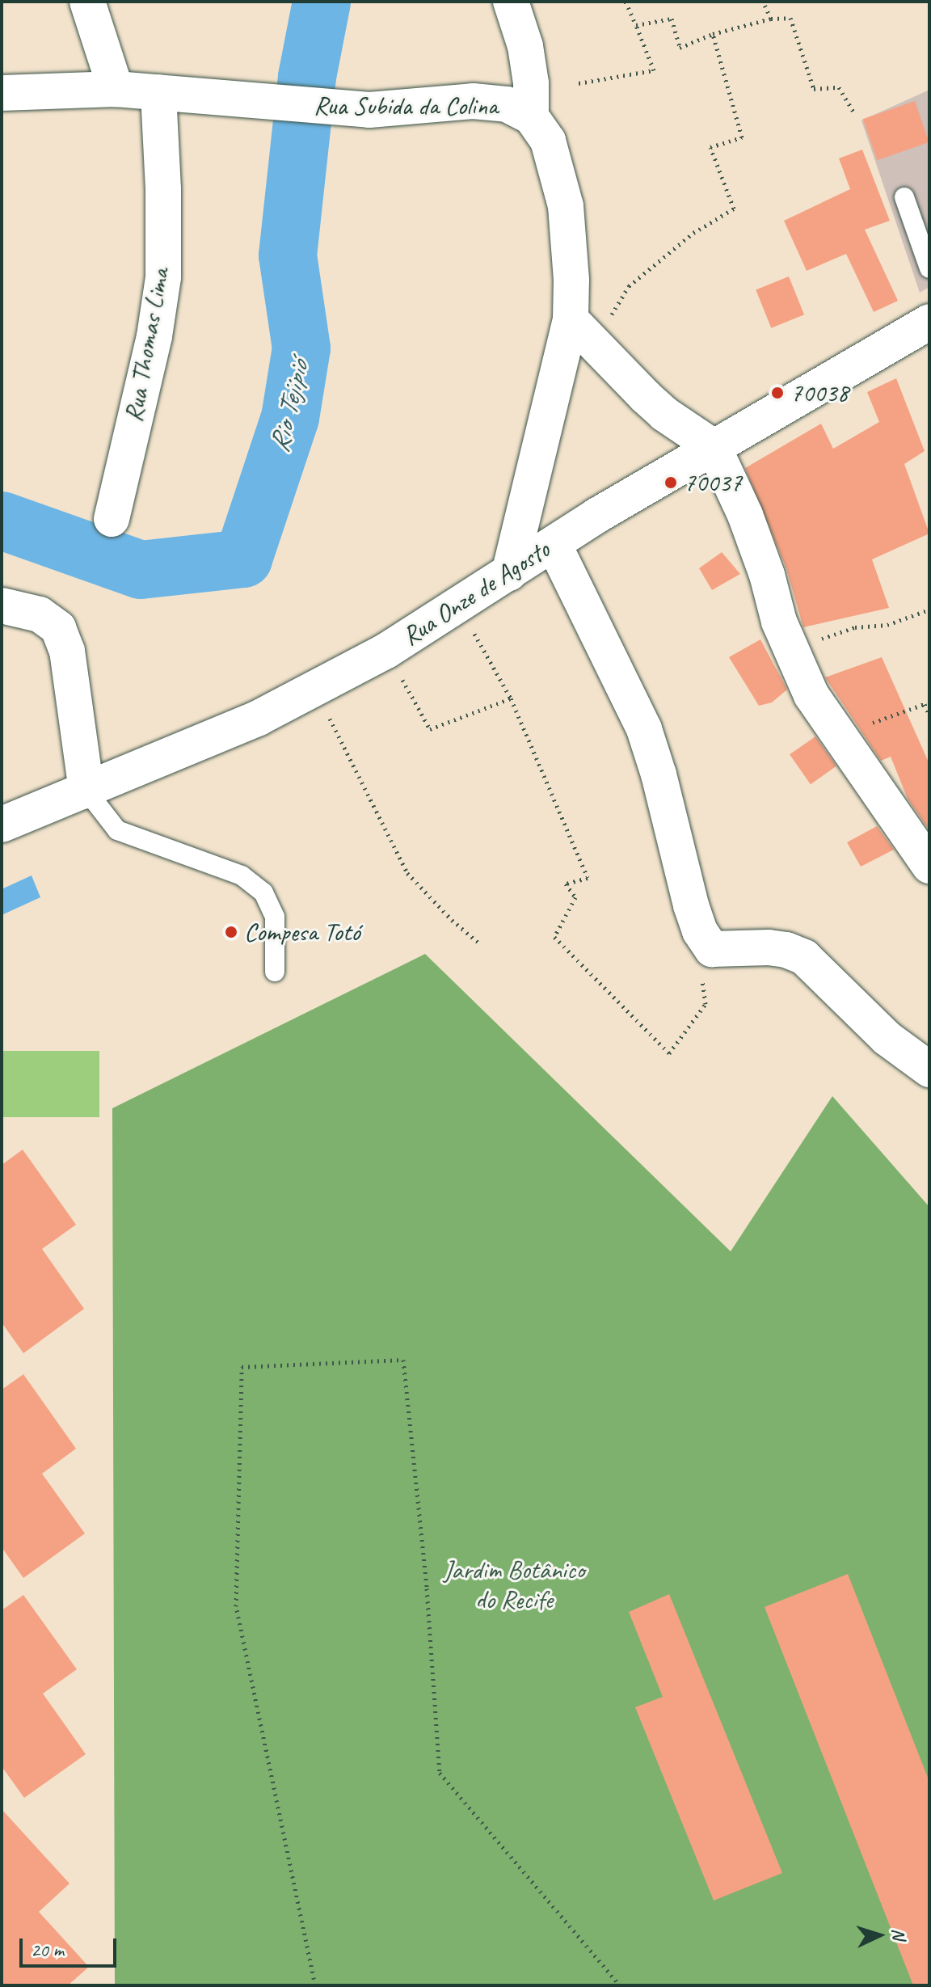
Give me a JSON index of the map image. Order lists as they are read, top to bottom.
{
  "streets": {
    "street": ["Rua Subida da Colina", "Rua Thomas Lima", "Rua Onze de Agosto"]
  },
  "crossings": [
    ["Rua Subida da Colina", "Rua Thomas Lima"],
    ["Rua Subida da Colina", "Rua Onze de Agosto"]
  ],
  "water": ["Rio Tejipió"],
  "parks": ["Jardim Botânico do Recife"],
  "places": ["70038", "70037", "Compesa Totó"],
  "scale_bar": "20 m",
  "north": "right"
}
